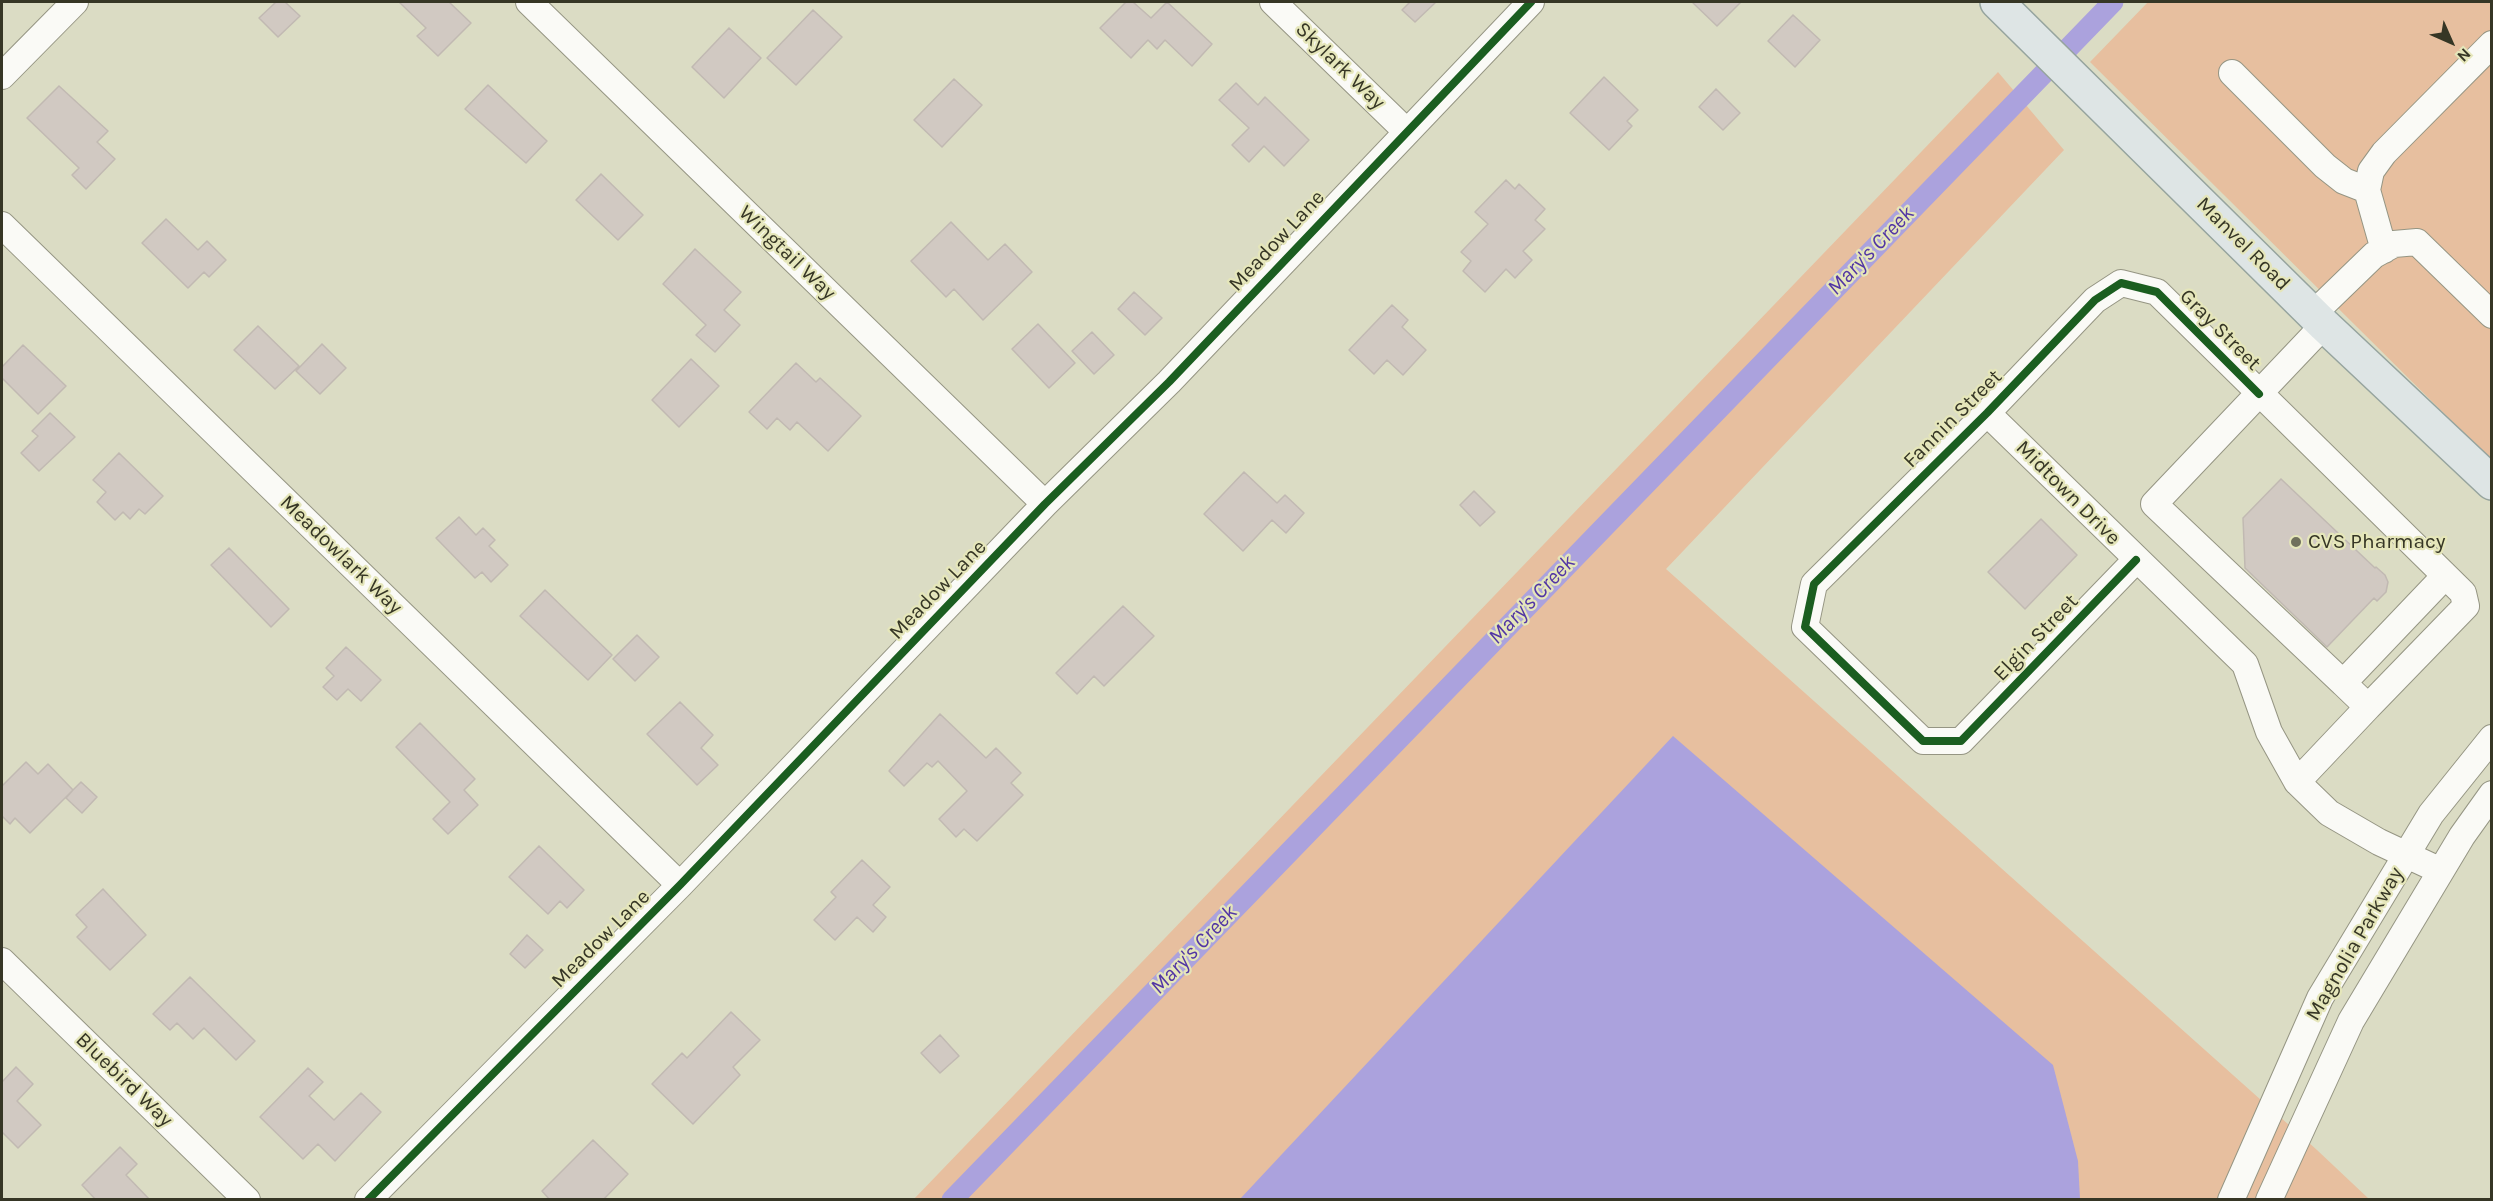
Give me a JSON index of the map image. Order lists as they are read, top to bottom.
{
  "streets": {
    "main road": ["Manvel Road"],
    "street": [
      "Skylark Way",
      "Meadow Lane",
      "Wingtail Way",
      "Gray Street",
      "Fannin Street",
      "Midtown Drive",
      "Meadowlark Way",
      "Elgin Street",
      "Magnolia Parkway",
      "Bluebird Way"
    ]
  },
  "crossings": [
    ["Skylark Way", "Meadow Lane"],
    ["Meadow Lane", "Wingtail Way"],
    ["Meadow Lane", "Meadowlark Way"],
    ["Gray Street", "Fannin Street"],
    ["Fannin Street", "Midtown Drive"],
    ["Fannin Street", "Elgin Street"],
    ["Midtown Drive", "Elgin Street"],
    ["Midtown Drive", "Magnolia Parkway"]
  ],
  "water": ["Mary's Creek"],
  "places": ["CVS Pharmacy"],
  "north": "bottom right"
}
